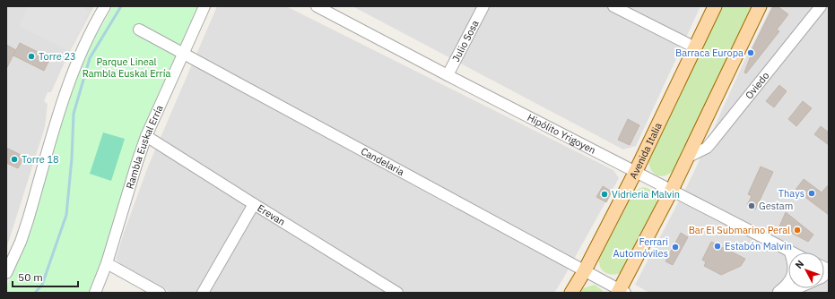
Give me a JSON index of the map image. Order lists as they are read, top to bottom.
{
  "streets": {
    "main road": ["Avenida Italia"],
    "street": [
      "Julio Sosa",
      "Oviedo",
      "Hipólito Yrigoyen",
      "Rambla Euskal Erría",
      "Candelaria",
      "Erevan"
    ]
  },
  "crossings": [
    ["Julio Sosa", "Hipólito Yrigoyen"],
    ["Hipólito Yrigoyen", "Avenida Italia"],
    ["Rambla Euskal Erría", "Candelaria"],
    ["Rambla Euskal Erría", "Erevan"],
    ["Avenida Italia", "Candelaria"]
  ],
  "parks": ["Parque Lineal Rambla Euskal Erría"],
  "places": [
    "Barraca Europa",
    "Torre 23",
    "Torre 18",
    "Thays",
    "Vidrieria Malvin",
    "Gestam",
    "Bar El Submarino Peral",
    "Estabón Malvin",
    "Ferrari Automóviles"
  ],
  "scale_bar": "50 m",
  "north": "top left"
}
